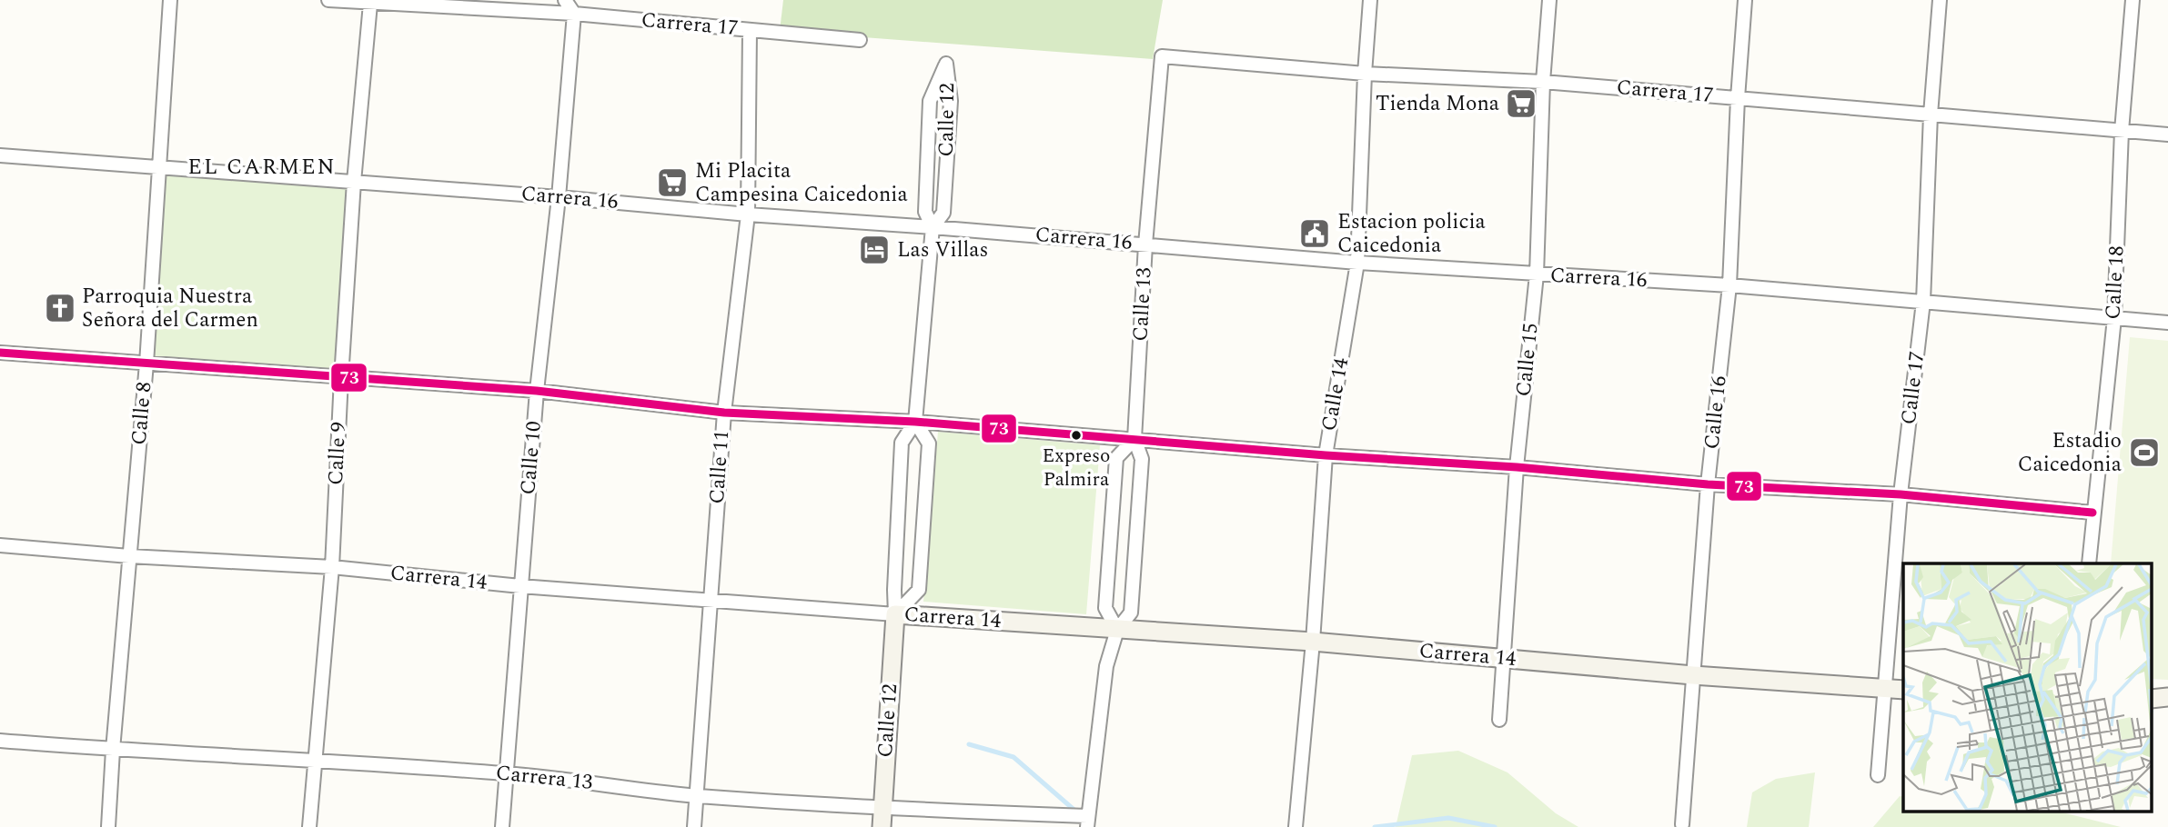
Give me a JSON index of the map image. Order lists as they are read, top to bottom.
{
  "streets": {
    "main road": ["Calle 12", "Carrera 14"],
    "street": [
      "Carrera 17",
      "Carrera 16",
      "Calle 18",
      "Calle 13",
      "Calle 15",
      "Calle 17",
      "Calle 14",
      "Calle 16",
      "Calle 8",
      "Calle 9",
      "Calle 10",
      "Calle 11",
      "Carrera 13"
    ]
  },
  "crossings": [
    ["Carrera 17", "Calle 18"],
    ["Carrera 17", "Calle 13"],
    ["Carrera 17", "Calle 15"],
    ["Carrera 17", "Calle 17"],
    ["Carrera 17", "Calle 14"],
    ["Carrera 17", "Calle 16"],
    ["Carrera 17", "Calle 9"],
    ["Carrera 17", "Calle 10"],
    ["Carrera 17", "Calle 11"],
    ["Calle 12", "Carrera 16"],
    ["Calle 12", "Carrera 14"],
    ["Calle 12", "Carrera 13"],
    ["Carrera 16", "Calle 18"],
    ["Carrera 16", "Calle 13"],
    ["Carrera 16", "Calle 15"],
    ["Carrera 16", "Calle 17"],
    ["Carrera 16", "Calle 14"],
    ["Carrera 16", "Calle 16"],
    ["Carrera 16", "Calle 8"],
    ["Carrera 16", "Calle 9"],
    ["Carrera 16", "Calle 10"],
    ["Carrera 16", "Calle 11"],
    ["Calle 13", "Carrera 14"],
    ["Calle 13", "Carrera 13"],
    ["Calle 15", "Carrera 14"],
    ["Calle 17", "Carrera 14"],
    ["Calle 14", "Carrera 14"],
    ["Calle 16", "Carrera 14"],
    ["Calle 8", "Carrera 14"],
    ["Calle 8", "Carrera 13"],
    ["Calle 9", "Carrera 14"],
    ["Calle 9", "Carrera 13"],
    ["Calle 10", "Carrera 14"],
    ["Calle 10", "Carrera 13"],
    ["Calle 11", "Carrera 14"],
    ["Calle 11", "Carrera 13"]
  ],
  "districts": ["EL CARMEN"],
  "places": {
    "supermarket": ["Tienda Mona", "Mi Placita Campesina Caicedonia"],
    "public building": ["Estacion policia Caicedonia"],
    "hotel": ["Las Villas"],
    "church": ["Parroquia Nuestra Señora del Carmen"],
    "other": ["Expreso Palmira"],
    "sports": ["Estadio Caicedonia"]
  },
  "lines": ["transit line 73"]
}
